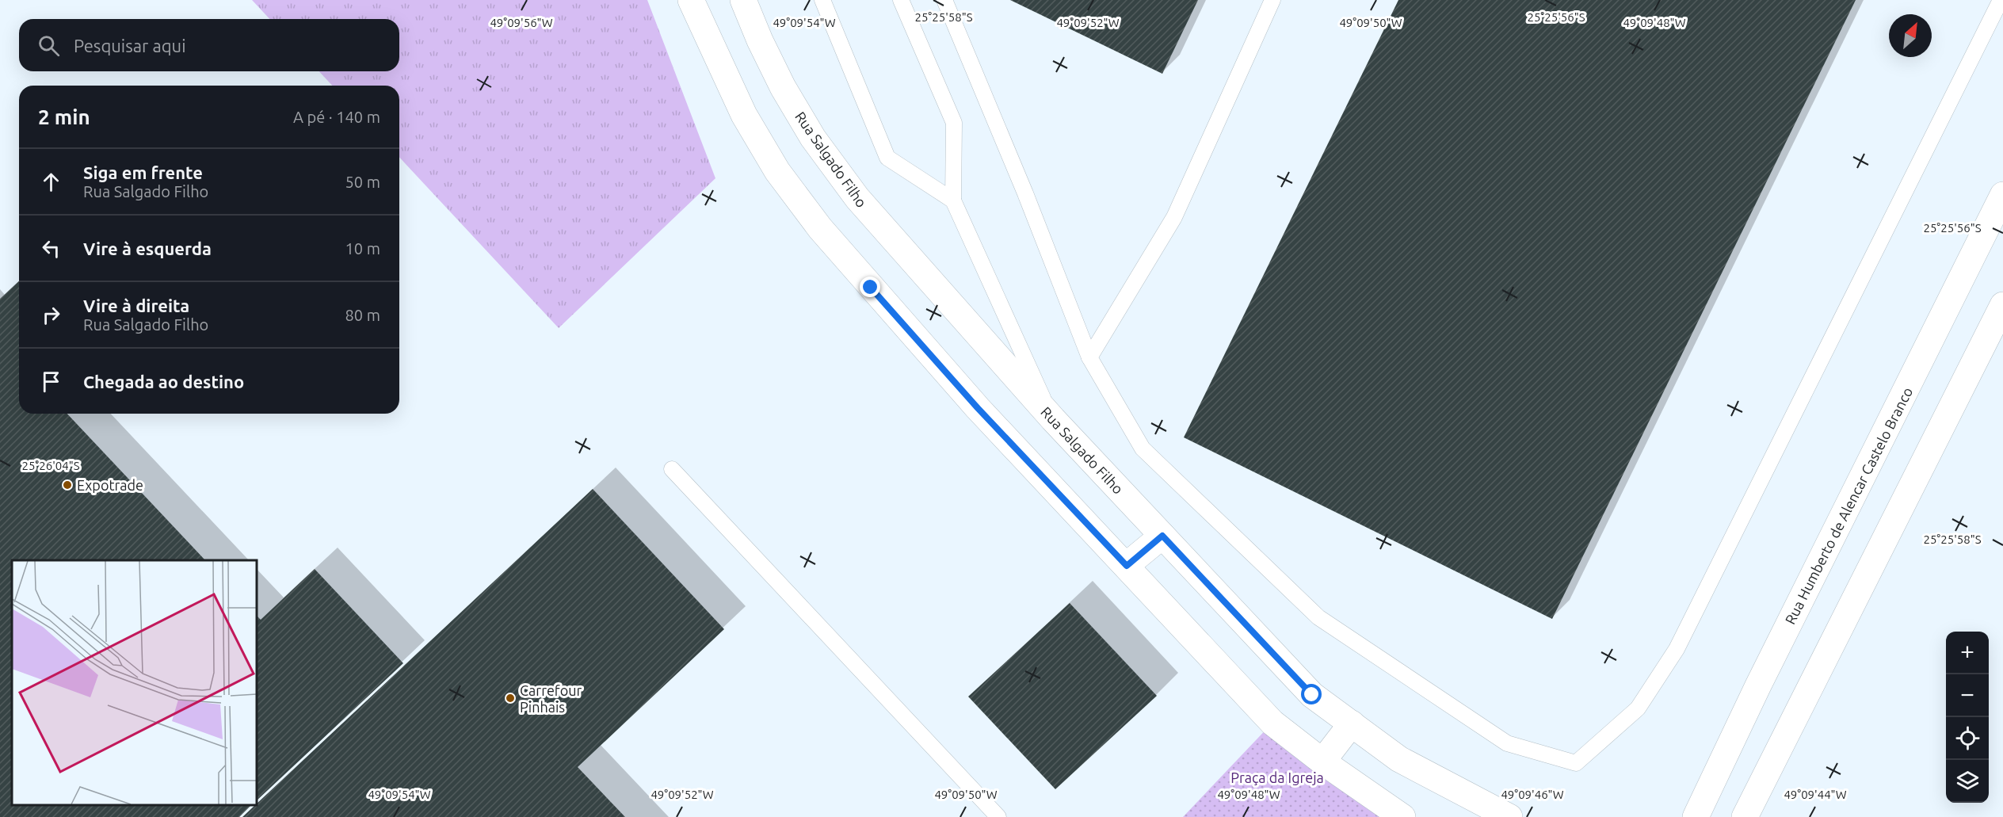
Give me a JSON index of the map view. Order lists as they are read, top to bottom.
{
  "streets": {
    "main road": ["Rua Salgado Filho", "Rua Humberto de Alencar Castelo Branco"]
  },
  "parks": ["Praça da Igreja"],
  "places": ["Expotrade", "Carrefour Pinhais"],
  "north": "top right",
  "page": {
    "search": "Pesquisar aqui",
    "heading": ["2 min", "A pé · 140 m"],
    "list": [
      ["Siga em frente", "Rua Salgado Filho", "50 m"],
      ["Vire à esquerda", "10 m"],
      ["Vire à direita", "Rua Salgado Filho", "80 m"],
      "Chegada ao destino"
    ],
    "map_buttons": ["+", "−"]
  },
  "coordinates": [
    "25°25'58\"S",
    "25°25'56\"S",
    "49°09'56\"W",
    "49°09'54\"W",
    "49°09'52\"W",
    "49°09'50\"W",
    "49°09'48\"W",
    "25°26'04\"S",
    "49°09'46\"W",
    "49°09'44\"W"
  ]
}
